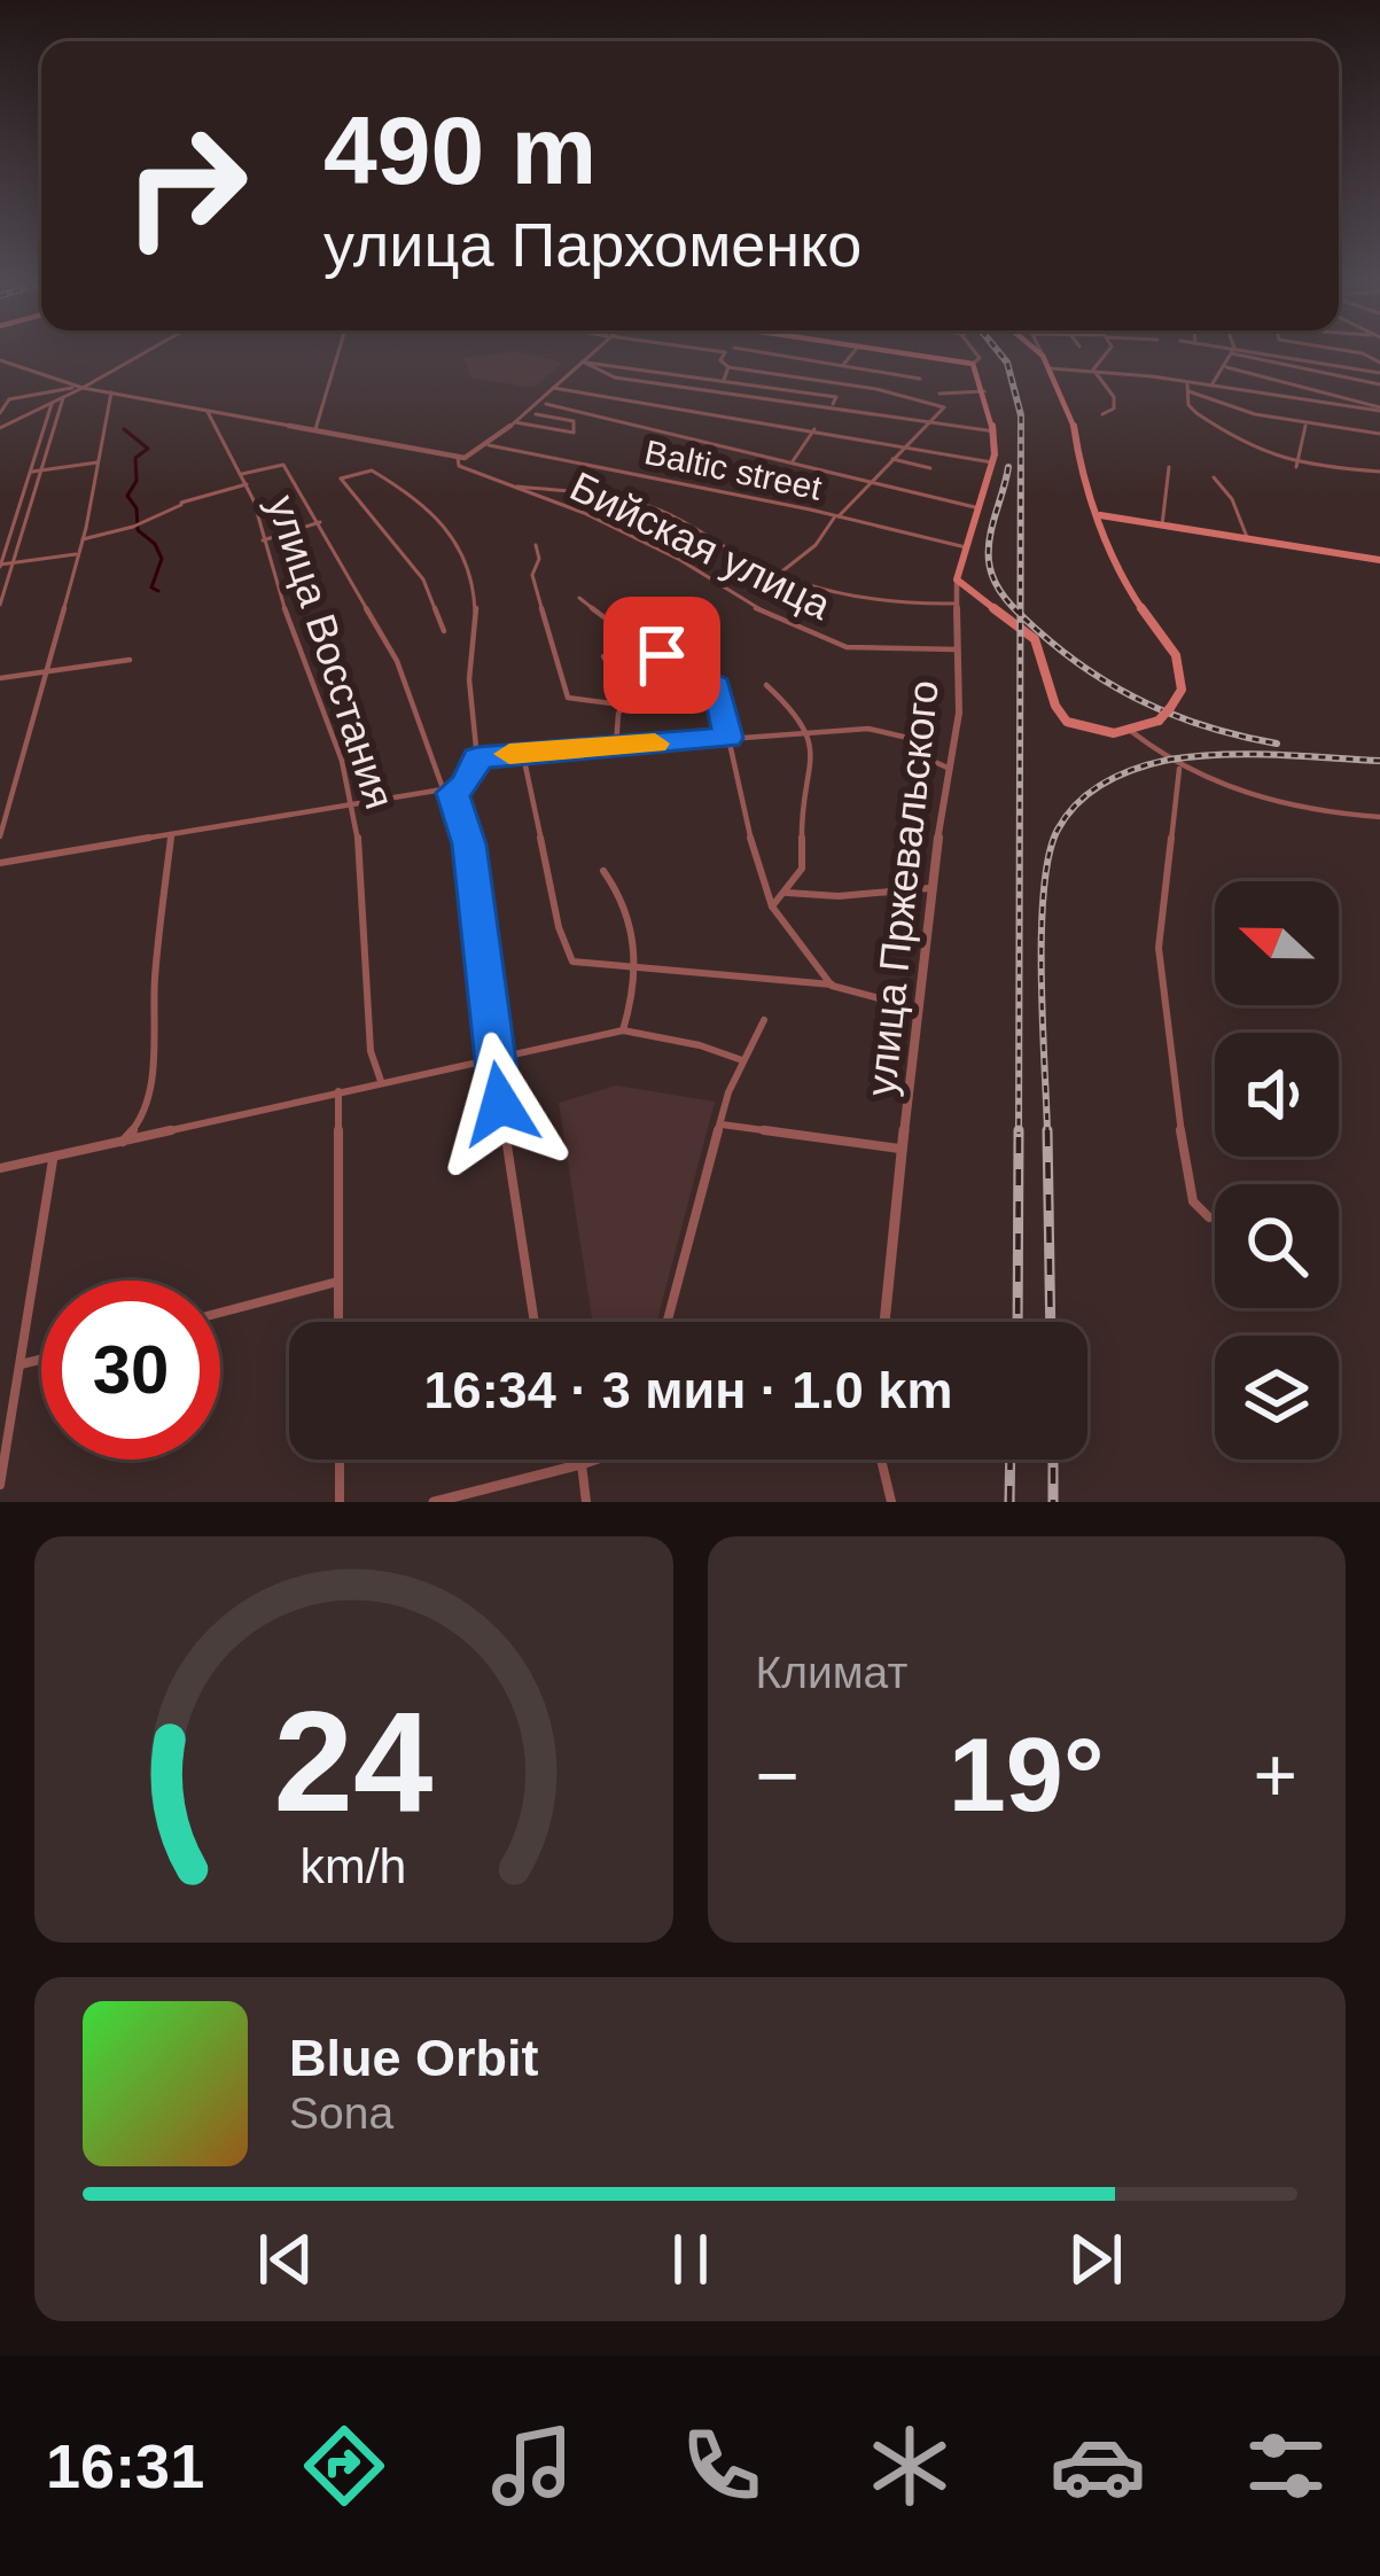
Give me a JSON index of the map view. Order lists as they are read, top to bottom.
{
  "streets": {
    "main road": ["улица Пржевальского"],
    "street": ["Baltic street", "Бийская улица", "улица Восстания"]
  },
  "crossings": [
    ["Baltic street", "улица Пржевальского"],
    ["Бийская улица", "улица Пржевальского"]
  ],
  "north": "left",
  "page": {
    "turn": ["490 m", "улица Пархоменко"],
    "limit": "30",
    "trip": "16:34 · 3 мин · 1.0 km",
    "tile": "Климат",
    "heat": ["−", "19°", "+"],
    "song": ["Blue Orbit", "Sona"],
    "tabs": "16:31",
    "gauge": ["24", "km/h"]
  }
}
